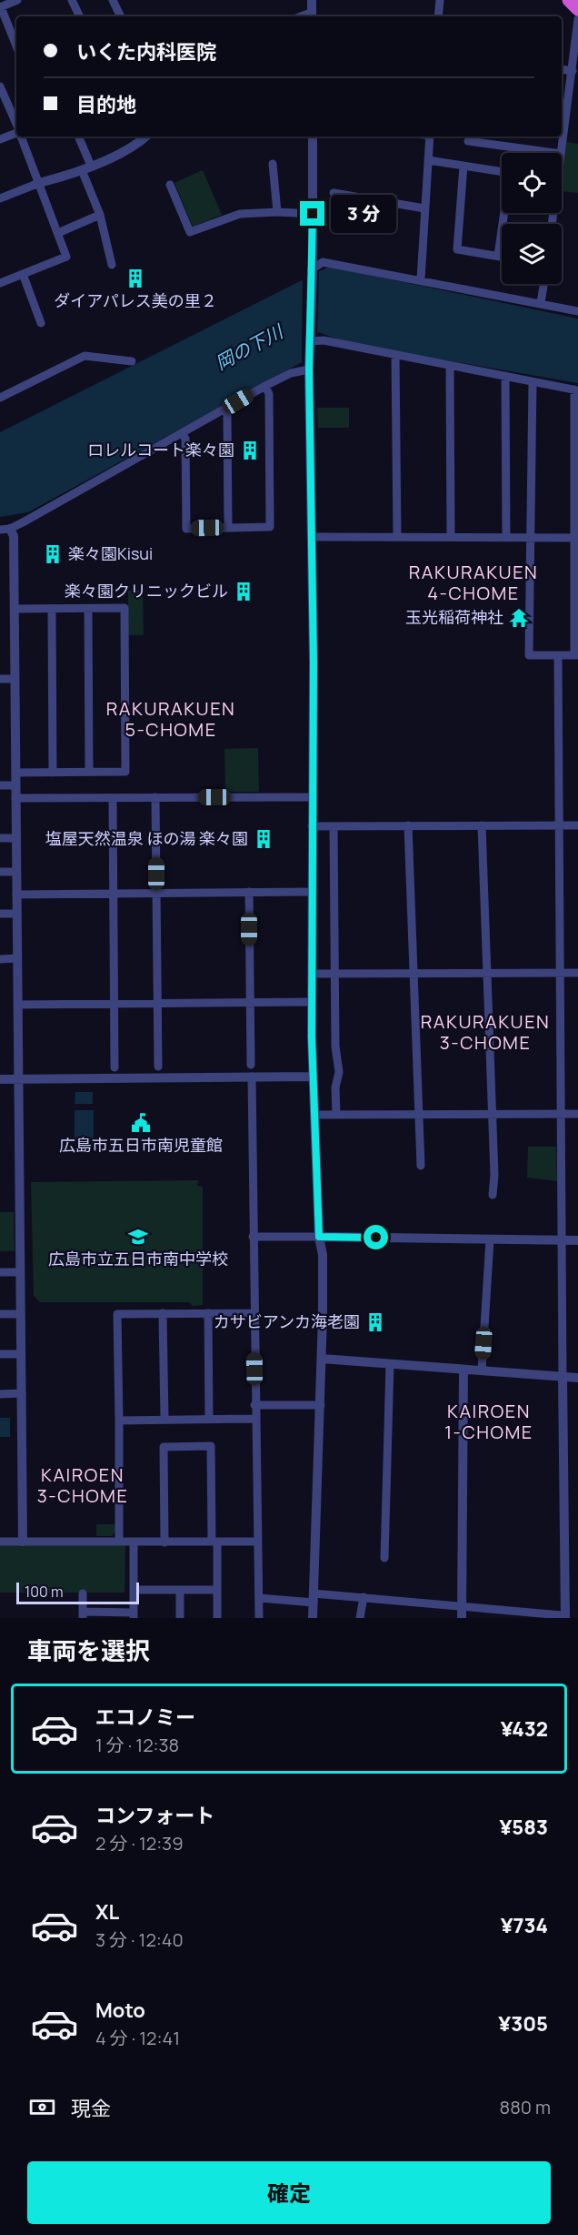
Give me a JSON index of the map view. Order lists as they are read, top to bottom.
{
  "districts": [
    "RAKURAKUEN 4-CHOME",
    "RAKURAKUEN 5-CHOME",
    "RAKURAKUEN 3-CHOME",
    "KAIROEN 1-CHOME",
    "KAIROEN 3-CHOME"
  ],
  "water": ["岡の下川"],
  "places": {
    "building": [
      "ダイアパレス美の里２",
      "ロレルコート楽々園",
      "楽々園Kisui",
      "楽々園クリニックビル",
      "塩屋天然温泉 ほの湯 楽々園",
      "カサビアンカ海老園"
    ],
    "temple": ["玉光稲荷神社"],
    "public building": ["広島市五日市南児童館"],
    "school or university": ["広島市立五日市南中学校"]
  },
  "scale_bar": "100 m",
  "page": {
    "banner": ["いくた内科医院", "目的地"],
    "bubble": "3 分",
    "scale": "100 m",
    "heading": "車両を選択",
    "list": [
      {
        "name": "エコノミー",
        "note": "1 分 · 12:38",
        "value": "¥432"
      },
      {
        "name": "コンフォート",
        "note": "2 分 · 12:39",
        "value": "¥583"
      },
      {
        "name": "XL",
        "note": "3 分 · 12:40",
        "value": "¥734"
      },
      {
        "name": "Moto",
        "note": "4 分 · 12:41",
        "value": "¥305"
      }
    ],
    "pay": ["現金", "880 m"],
    "buttons": "確定"
  }
}
